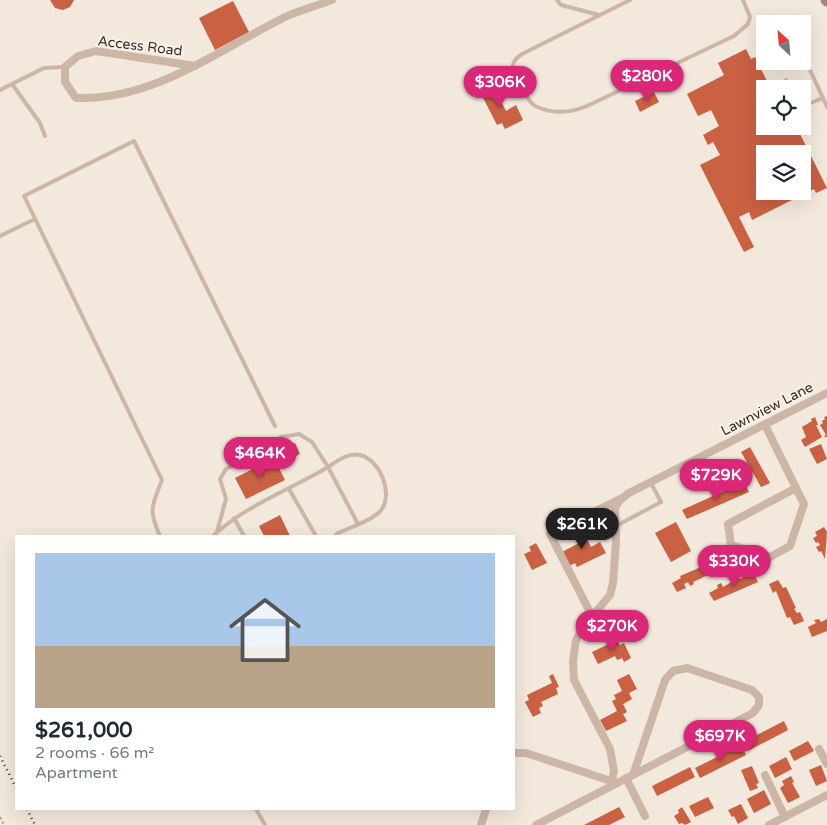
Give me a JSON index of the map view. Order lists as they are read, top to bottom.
{
  "streets": {
    "street": ["Access Road", "Lawnview Lane"]
  },
  "north": "top left",
  "page": {
    "price": [
      "$280K",
      "$306K",
      "$464K",
      "$729K",
      "$261K",
      "$330K",
      "$270K",
      "$697K"
    ],
    "list": [
      {
        "name": "$261,000",
        "note": "2 rooms · 66 m² · Apartment"
      }
    ]
  }
}
